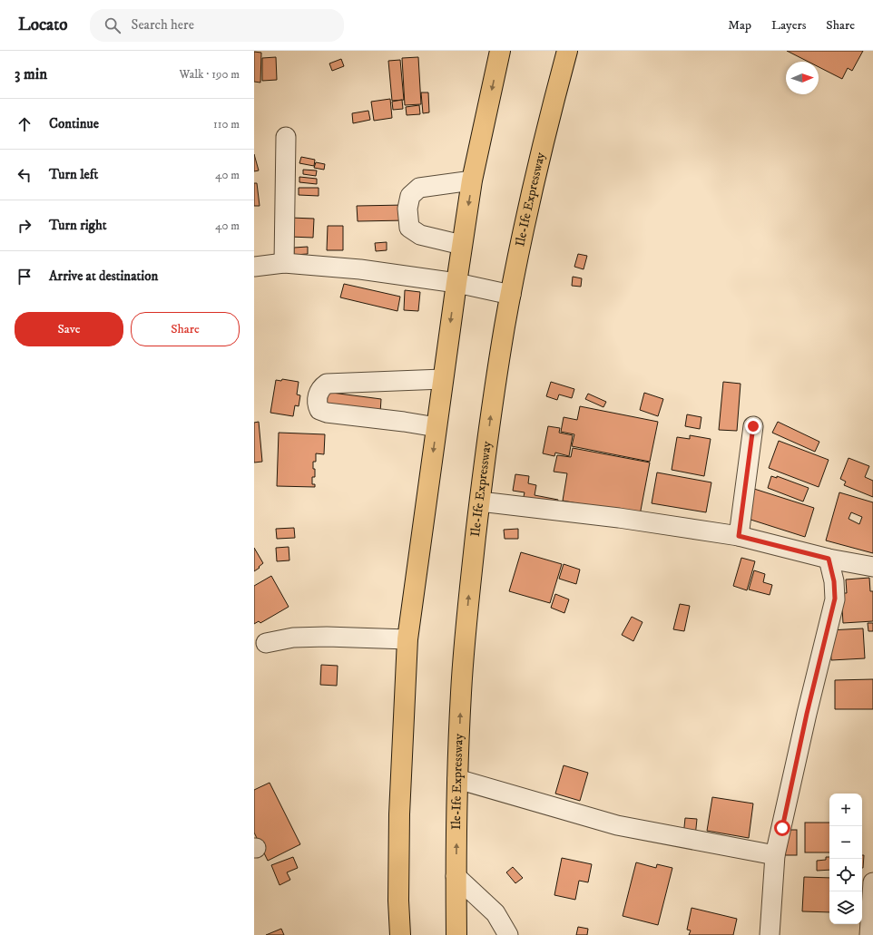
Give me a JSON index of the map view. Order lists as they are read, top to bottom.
{
  "streets": {
    "highway": ["Ile-Ife Expressway"]
  },
  "north": "right",
  "page": {
    "header": "Locato",
    "search": "Search here",
    "nav": ["Map", "Layers", "Share"],
    "heading": ["3 min", "Walk · 190 m"],
    "list": [
      ["Continue", "110 m"],
      ["Turn left", "40 m"],
      ["Turn right", "40 m"],
      "Arrive at destination"
    ],
    "buttons": ["Save", "Share"],
    "map_buttons": ["+", "−"]
  }
}
